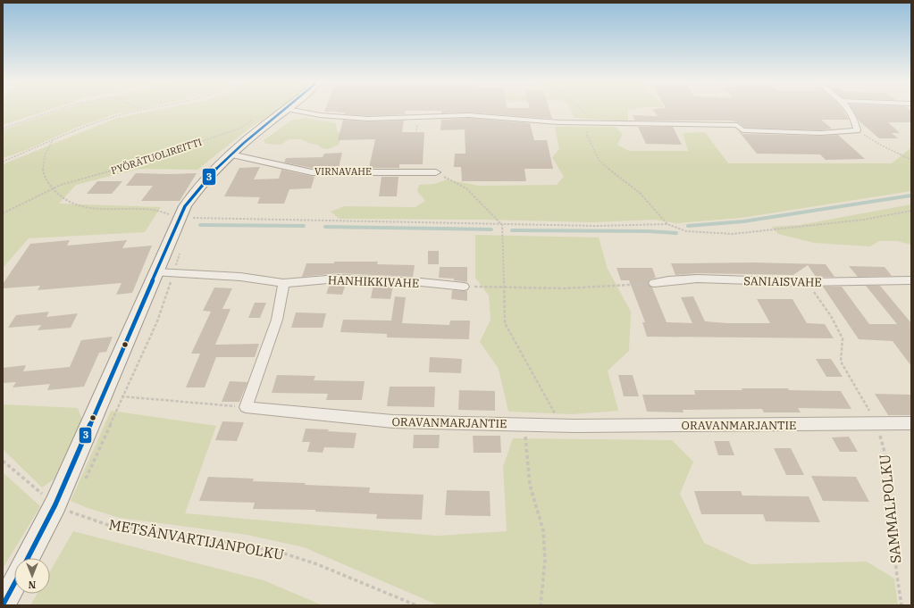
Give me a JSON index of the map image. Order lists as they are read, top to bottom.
{
  "streets": {
    "street": [
      "VIRNAVAHE",
      "HANHIKKIVAHE",
      "SANIAISVAHE",
      "ORAVANMARJANTIE"
    ],
    "path": ["PYÖRÄTUOLIREITTI", "SAMMALPOLKU", "METSÄNVARTIJANPOLKU"]
  },
  "crossings": [
    ["SANIAISVAHE", "SAMMALPOLKU"],
    ["ORAVANMARJANTIE", "SAMMALPOLKU"]
  ],
  "lines": ["transit line 3"],
  "north": "bottom"
}
